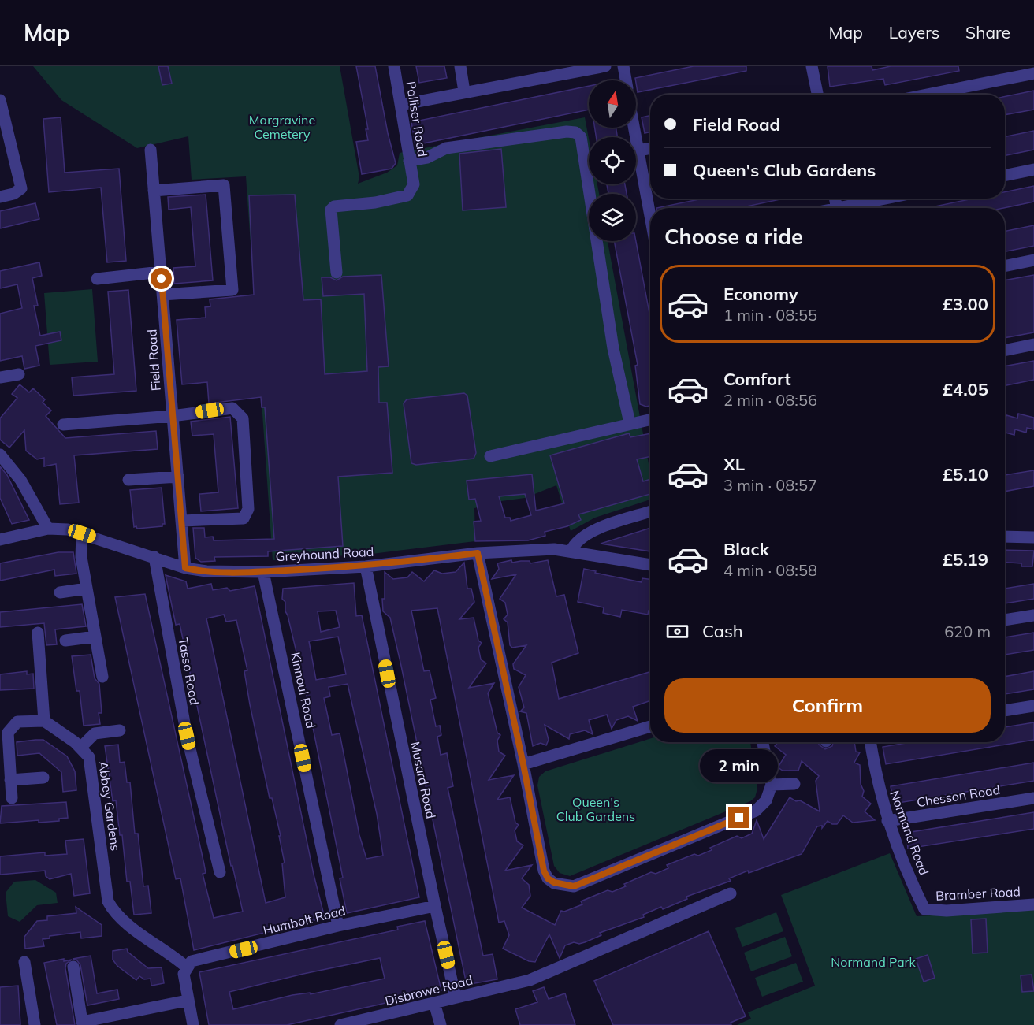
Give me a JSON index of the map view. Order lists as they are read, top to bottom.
{
  "streets": {
    "street": [
      "Palliser Road",
      "Field Road",
      "Greyhound Road",
      "Tasso Road",
      "Kinnoul Road",
      "Musard Road",
      "Chesson Road",
      "Abbey Gardens",
      "Normand Road",
      "Bramber Road",
      "Humbolt Road",
      "Disbrowe Road"
    ]
  },
  "crossings": [
    ["Field Road", "Greyhound Road"],
    ["Greyhound Road", "Tasso Road"],
    ["Greyhound Road", "Kinnoul Road"],
    ["Greyhound Road", "Musard Road"],
    ["Kinnoul Road", "Humbolt Road"],
    ["Musard Road", "Humbolt Road"],
    ["Musard Road", "Disbrowe Road"],
    ["Chesson Road", "Normand Road"],
    ["Abbey Gardens", "Humbolt Road"],
    ["Normand Road", "Bramber Road"]
  ],
  "parks": ["Margravine Cemetery", "Queen's Club Gardens", "Normand Park"],
  "north": "top",
  "page": {
    "header": "Map",
    "nav": ["Map", "Layers", "Share"],
    "banner": ["Field Road", "Queen's Club Gardens"],
    "heading": "Choose a ride",
    "list": [
      {
        "name": "Economy",
        "note": "1 min · 08:55",
        "value": "£3.00"
      },
      {
        "name": "Comfort",
        "note": "2 min · 08:56",
        "value": "£4.05"
      },
      {
        "name": "XL",
        "note": "3 min · 08:57",
        "value": "£5.10"
      },
      {
        "name": "Black",
        "note": "4 min · 08:58",
        "value": "£5.19"
      }
    ],
    "pay": ["Cash", "620 m"],
    "buttons": "Confirm",
    "bubble": "2 min"
  }
}
